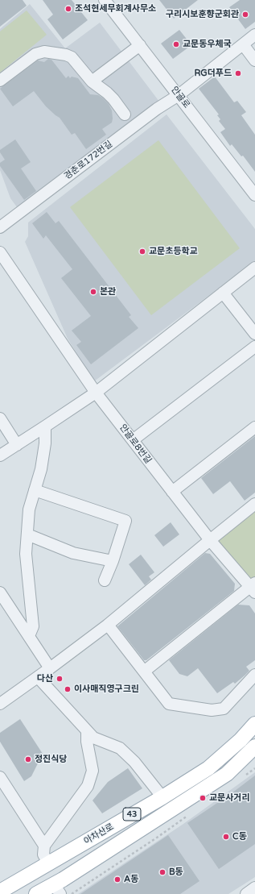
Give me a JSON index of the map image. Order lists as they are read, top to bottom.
{
  "streets": {
    "main road": ["43", "아차산로"],
    "street": ["안골로", "경춘로172번길", "안골로8번길"]
  },
  "crossings": [
    ["안골로", "경춘로172번길"]
  ],
  "places": [
    "조석현세무회계사무소",
    "구리시보훈향군회관",
    "교문동우체국",
    "RG더푸드",
    "교문초등학교",
    "본관",
    "다산",
    "이사매직영구크린",
    "정진식당",
    "교문사거리",
    "C동",
    "B동",
    "A동"
  ]
}
